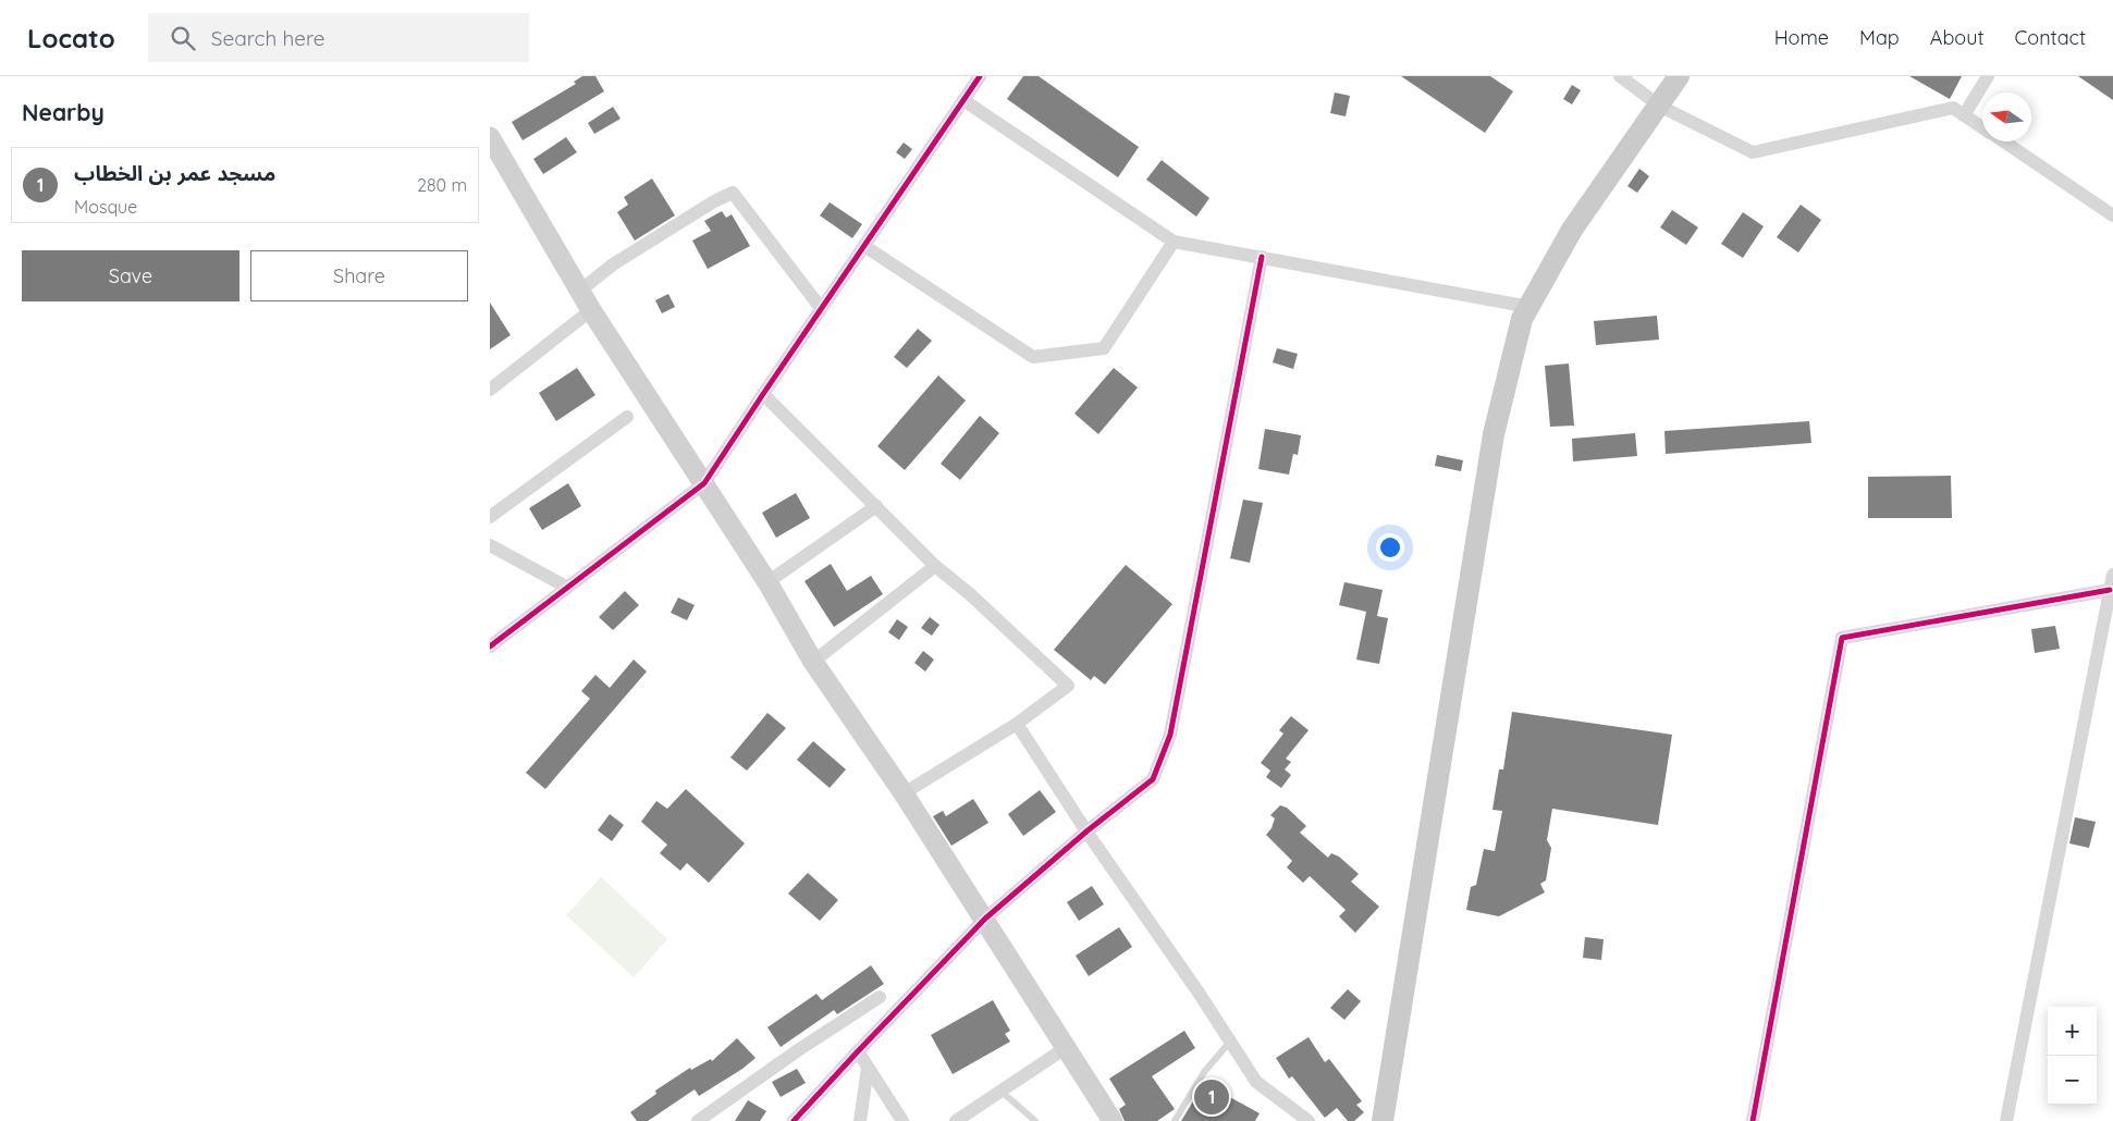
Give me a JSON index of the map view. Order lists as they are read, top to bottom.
{
  "north": "left",
  "page": {
    "header": "Locato",
    "search": "Search here",
    "nav": [
      "Home",
      "Map",
      "About",
      "Contact"
    ],
    "heading": "Nearby",
    "list": [
      {
        "mark": "1",
        "name": "مسجد عمر بن الخطاب",
        "note": "Mosque",
        "value": "280 m"
      }
    ],
    "buttons": ["Save", "Share"],
    "map_buttons": ["+", "−"],
    "pins": "1"
  }
}
